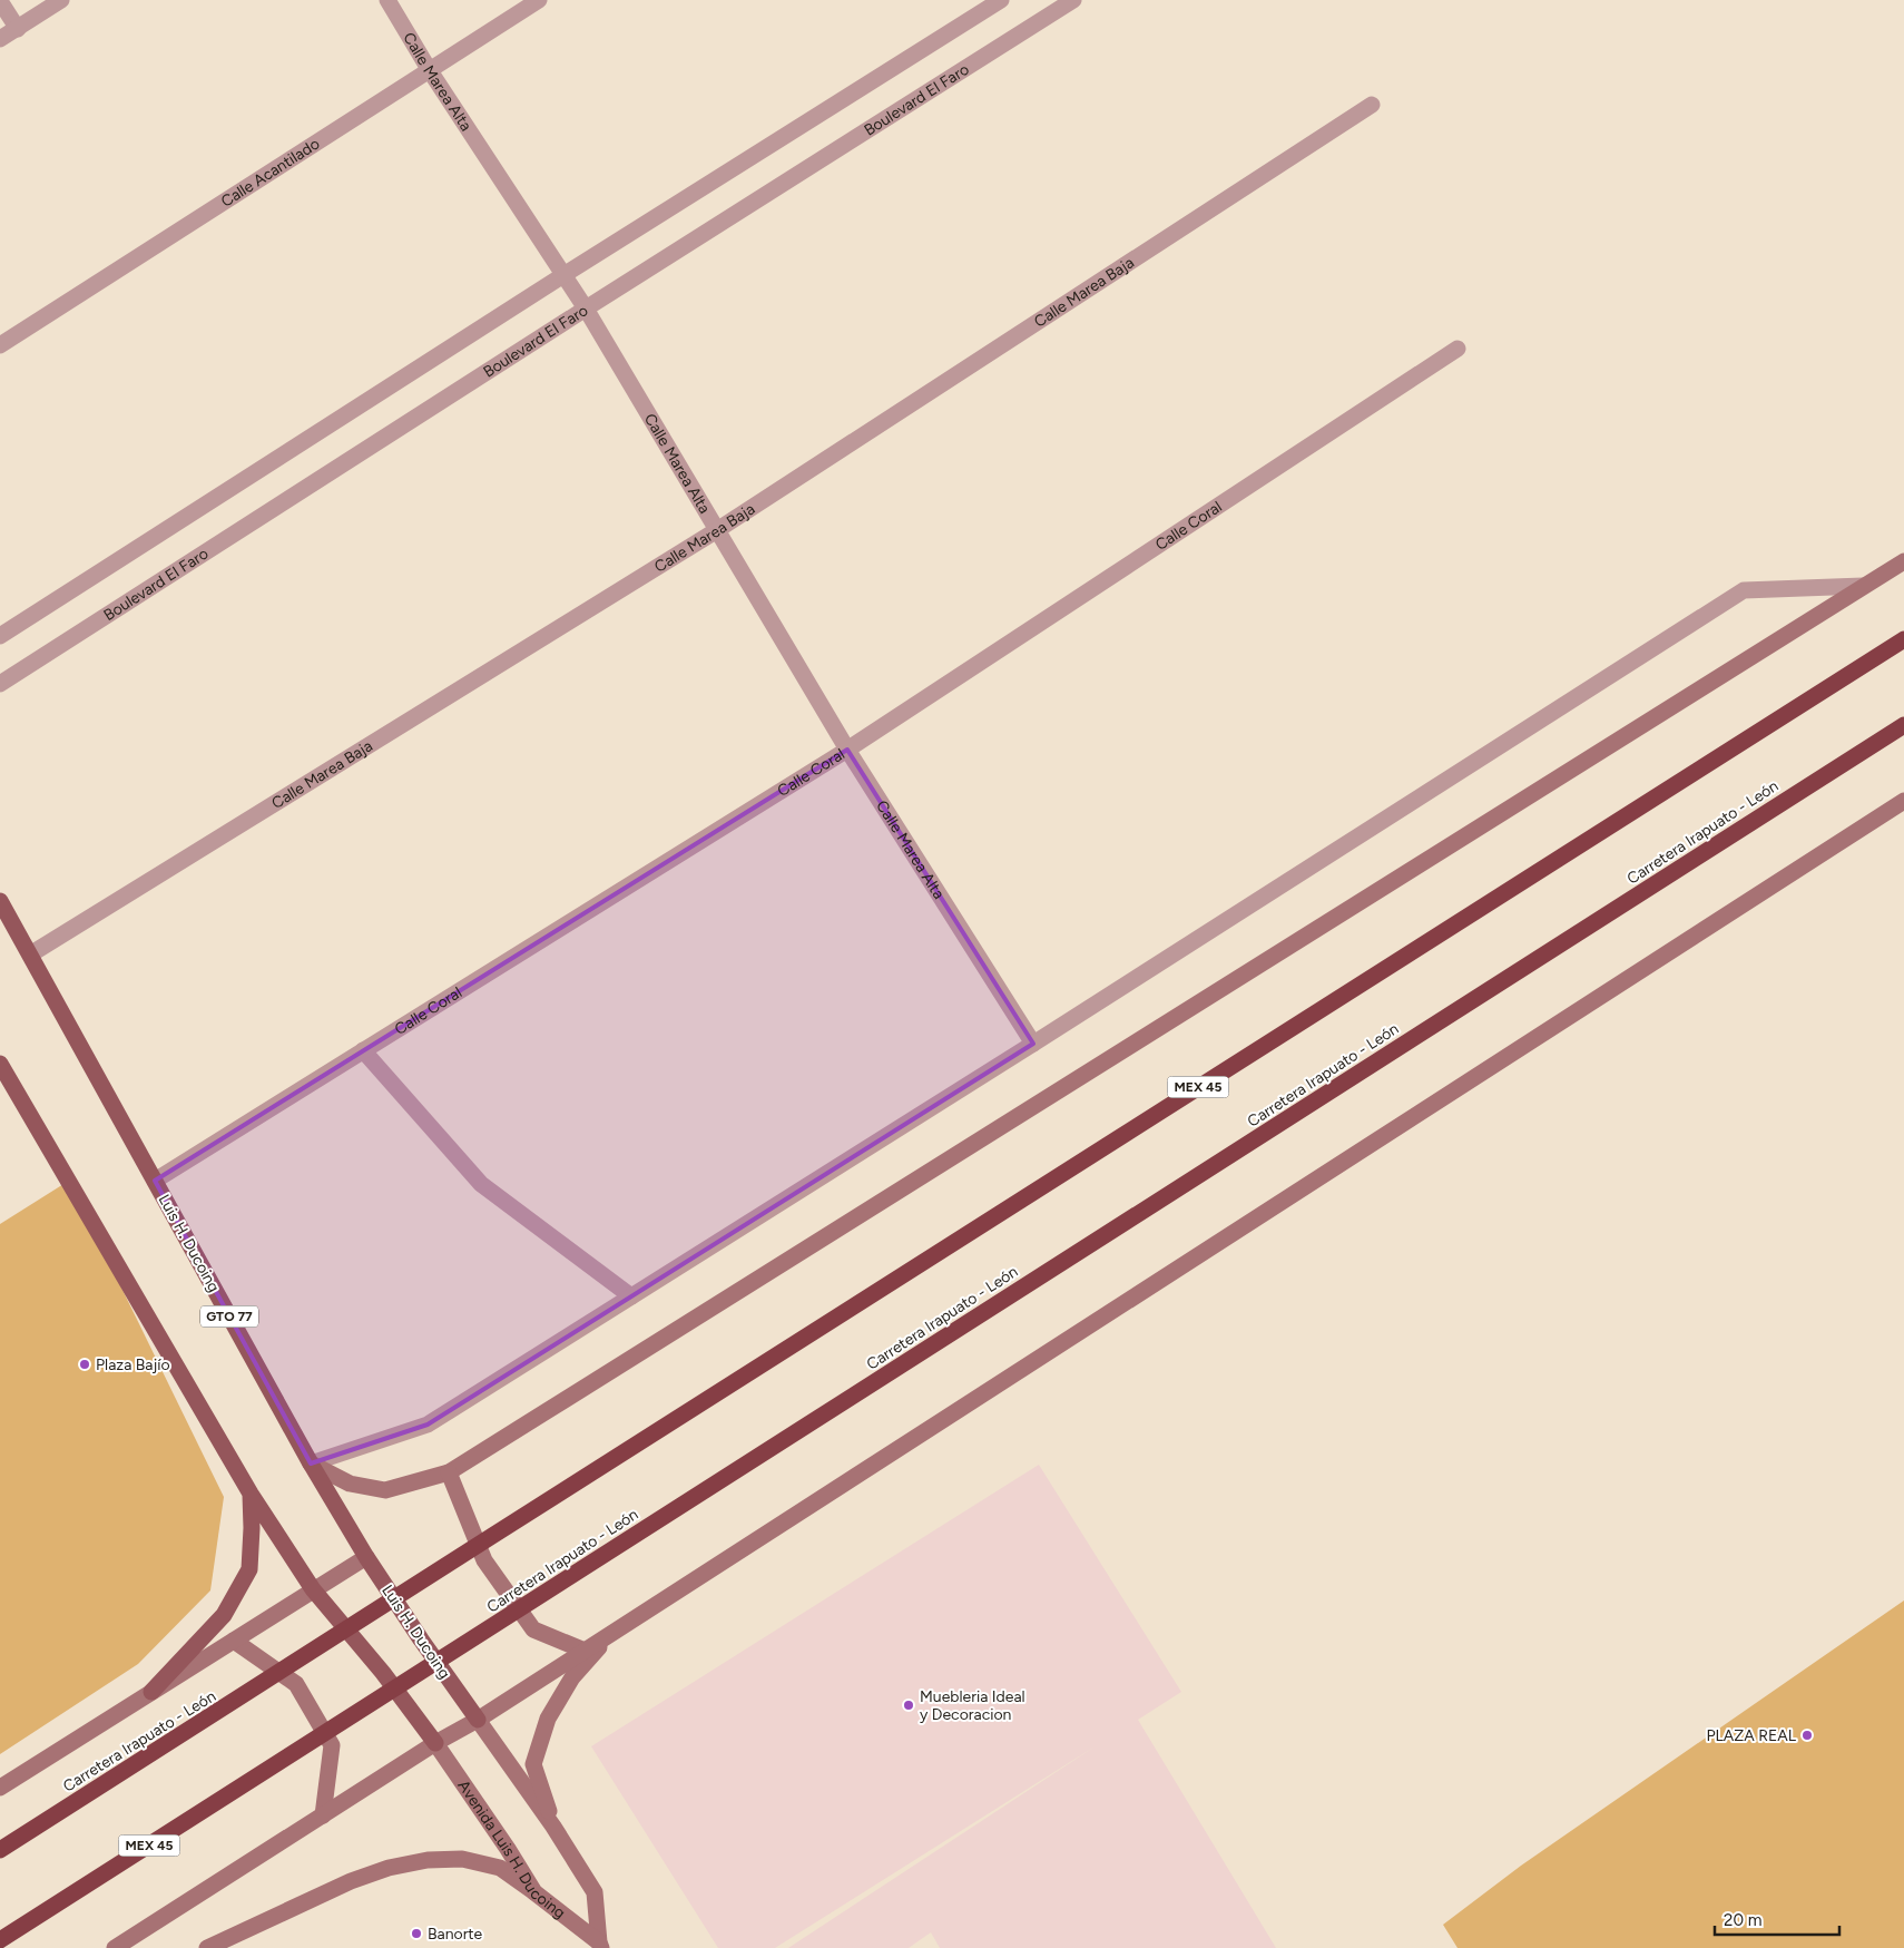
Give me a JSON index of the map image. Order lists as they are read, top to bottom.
{
  "streets": {
    "highway": ["Carretera Irapuato - León", "MEX 45"],
    "main road": ["Luis H. Ducoing", "GTO 77"],
    "street": [
      "Calle Marea Alta",
      "Boulevard El Faro",
      "Calle Acantilado",
      "Calle Marea Baja",
      "Calle Coral",
      "Avenida Luis H. Ducoing"
    ]
  },
  "crossings": [
    ["Calle Marea Alta", "Boulevard El Faro"],
    ["Calle Marea Alta", "Calle Acantilado"],
    ["Calle Marea Alta", "Calle Marea Baja"],
    ["Calle Marea Alta", "Calle Coral"],
    ["Calle Marea Baja", "Luis H. Ducoing"],
    ["Calle Coral", "Luis H. Ducoing"],
    ["Luis H. Ducoing", "Avenida Luis H. Ducoing"],
    ["GTO 77", "Avenida Luis H. Ducoing"]
  ],
  "places": [
    "Plaza Bajío",
    "Muebleria Ideal y Decoracion",
    "PLAZA REAL",
    "Banorte"
  ],
  "scale_bar": "20 m"
}
